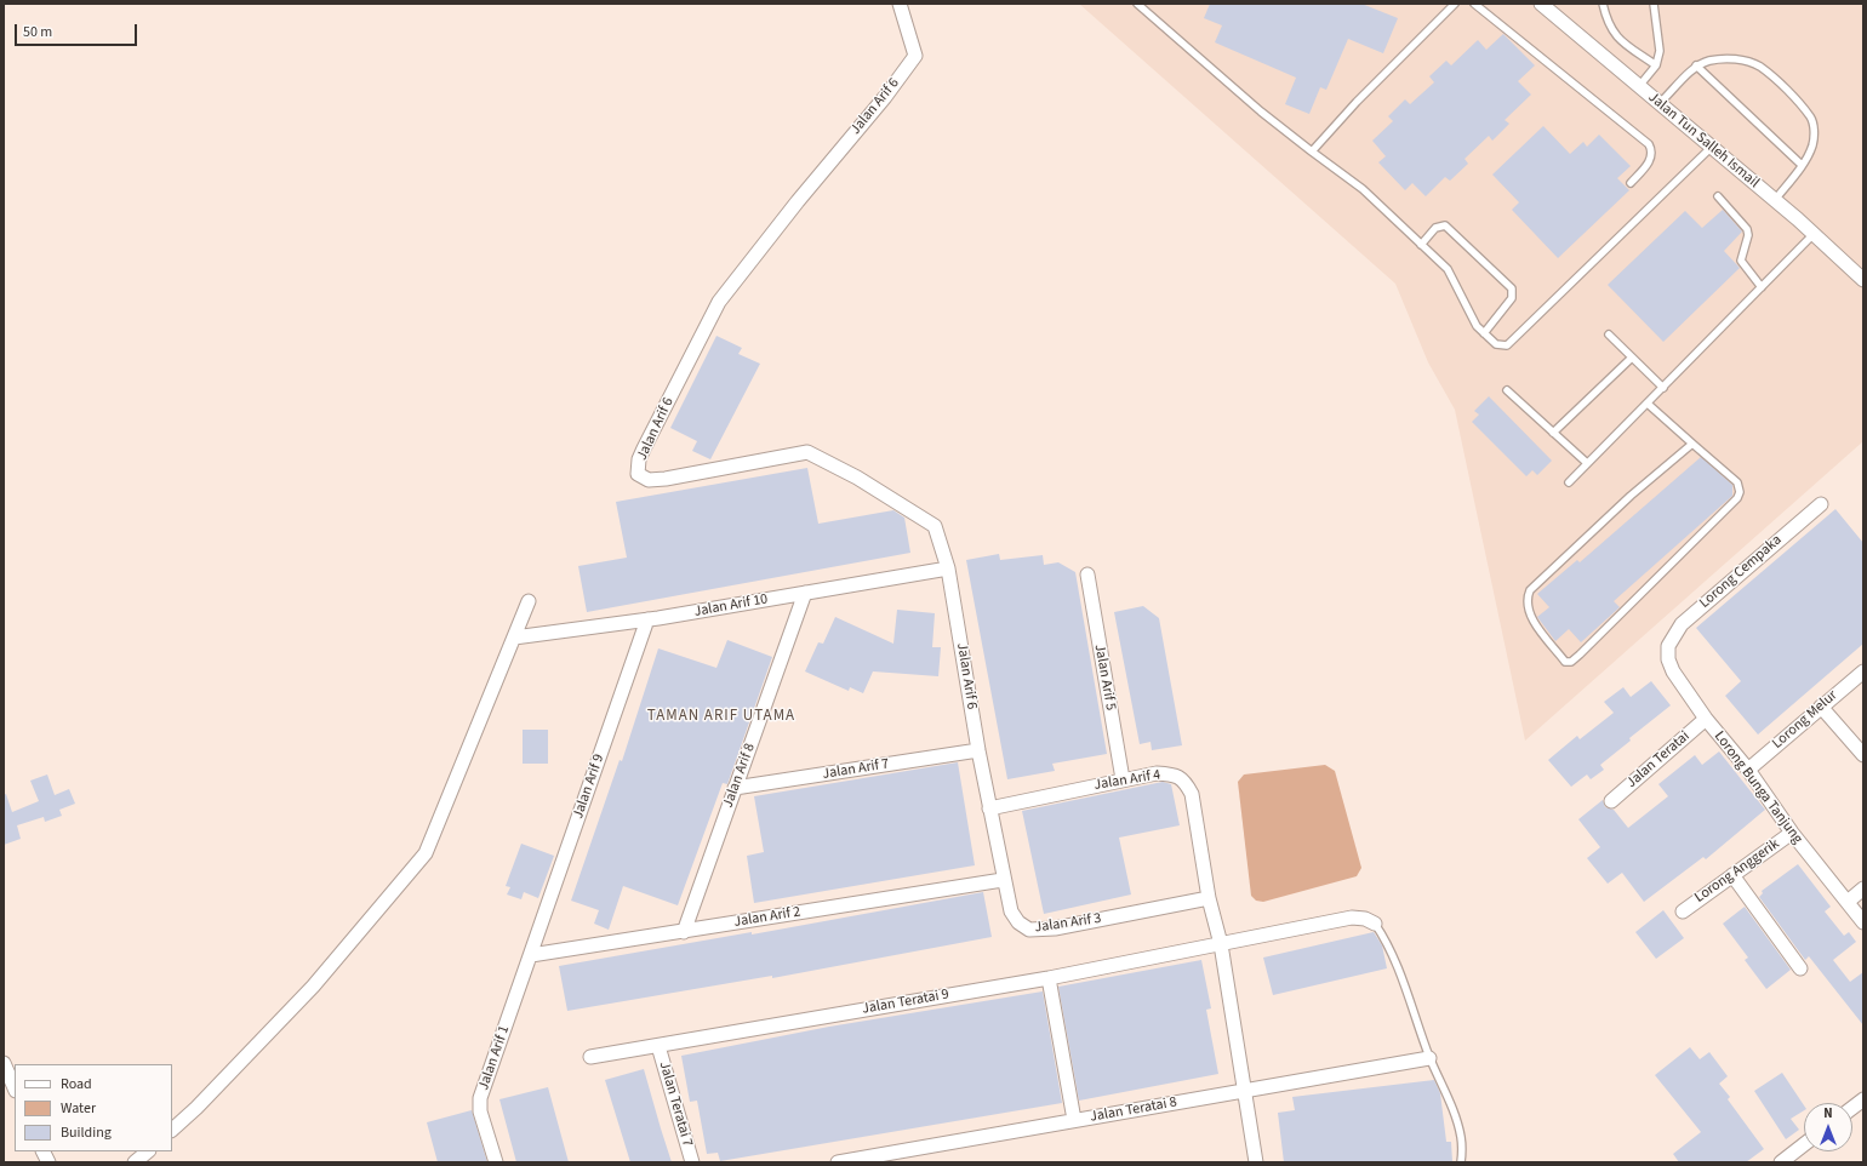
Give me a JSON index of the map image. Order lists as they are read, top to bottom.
{
  "streets": {
    "street": [
      "Jalan Arif 6",
      "Jalan Tun Salleh Ismail",
      "Lorong Cempaka",
      "Jalan Arif 10",
      "Jalan Arif 5",
      "Lorong Melur",
      "Jalan Teratai",
      "Jalan Arif 7",
      "Jalan Arif 8",
      "Jalan Arif 4",
      "Jalan Arif 9",
      "Lorong Bunga Tanjung",
      "Lorong Anggerik",
      "Jalan Arif 2",
      "Jalan Arif 3",
      "Jalan Teratai 9",
      "Jalan Arif 1",
      "Jalan Teratai 7",
      "Jalan Teratai 8"
    ]
  },
  "crossings": [
    ["Jalan Arif 6", "Jalan Arif 10"],
    ["Jalan Arif 6", "Jalan Arif 7"],
    ["Jalan Arif 6", "Jalan Arif 3"],
    ["Lorong Cempaka", "Lorong Bunga Tanjung"],
    ["Jalan Arif 10", "Jalan Arif 8"],
    ["Jalan Arif 10", "Jalan Arif 9"],
    ["Jalan Arif 5", "Jalan Arif 4"],
    ["Lorong Melur", "Lorong Bunga Tanjung"],
    ["Jalan Teratai", "Lorong Bunga Tanjung"],
    ["Jalan Arif 7", "Jalan Arif 8"],
    ["Jalan Arif 7", "Jalan Arif 3"],
    ["Jalan Arif 8", "Jalan Arif 2"],
    ["Jalan Arif 4", "Jalan Arif 3"],
    ["Jalan Arif 4", "Jalan Teratai 9"],
    ["Jalan Arif 4", "Jalan Teratai 8"],
    ["Jalan Arif 9", "Jalan Arif 2"],
    ["Jalan Arif 9", "Jalan Arif 1"],
    ["Lorong Bunga Tanjung", "Lorong Anggerik"],
    ["Jalan Arif 2", "Jalan Arif 3"],
    ["Jalan Arif 2", "Jalan Arif 1"],
    ["Jalan Teratai 9", "Jalan Teratai 7"]
  ],
  "districts": ["TAMAN ARIF UTAMA"],
  "legend": ["Road", "Water", "Building"],
  "scale_bar": "50 m",
  "north": "top"
}
